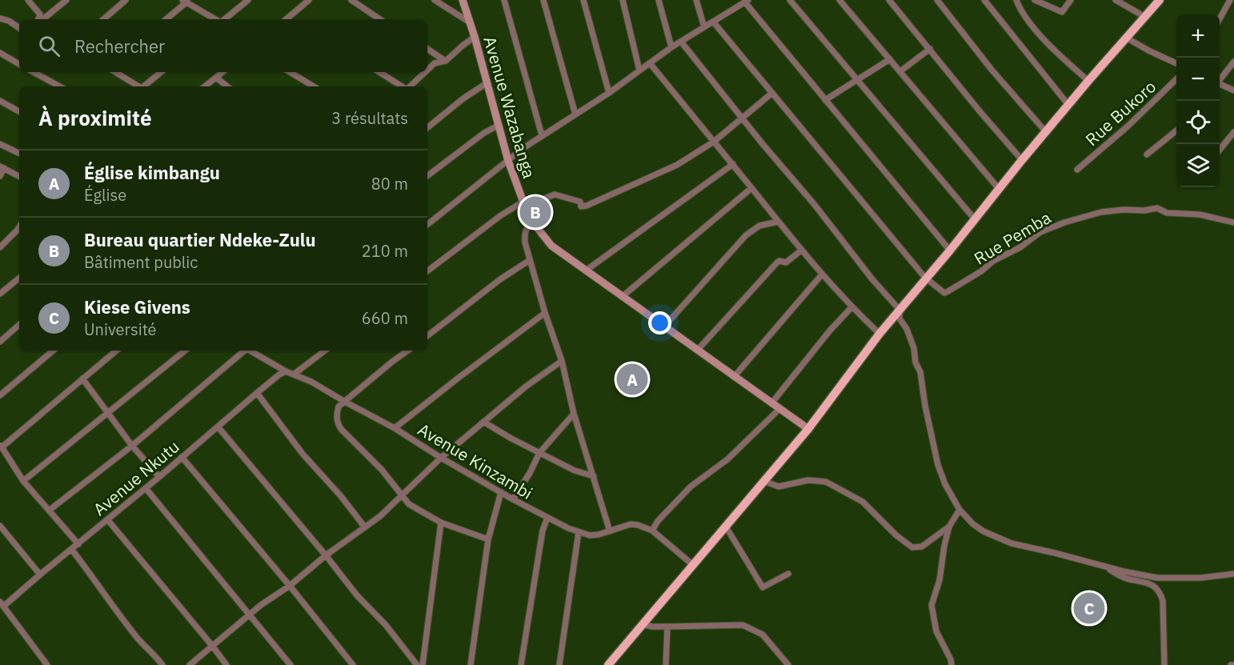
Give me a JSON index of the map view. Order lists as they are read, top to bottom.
{
  "streets": {
    "main road": ["Avenue Wazabanga"],
    "street": [
      "Rue Bukoro",
      "Rue Pemba",
      "Avenue Kinzambi",
      "Avenue Nkutu"
    ]
  },
  "crossings": [
    ["Avenue Kinzambi", "Avenue Nkutu"]
  ],
  "page": {
    "map_buttons": ["+", "−"],
    "search": "Rechercher",
    "heading": ["À proximité", "3 résultats"],
    "list": [
      {
        "mark": "A",
        "name": "Église kimbangu",
        "note": "Église",
        "value": "80 m"
      },
      {
        "mark": "B",
        "name": "Bureau quartier Ndeke-Zulu",
        "note": "Bâtiment public",
        "value": "210 m"
      },
      {
        "mark": "C",
        "name": "Kiese Givens",
        "note": "Université",
        "value": "660 m"
      }
    ],
    "pins": ["B", "A", "C"]
  }
}
